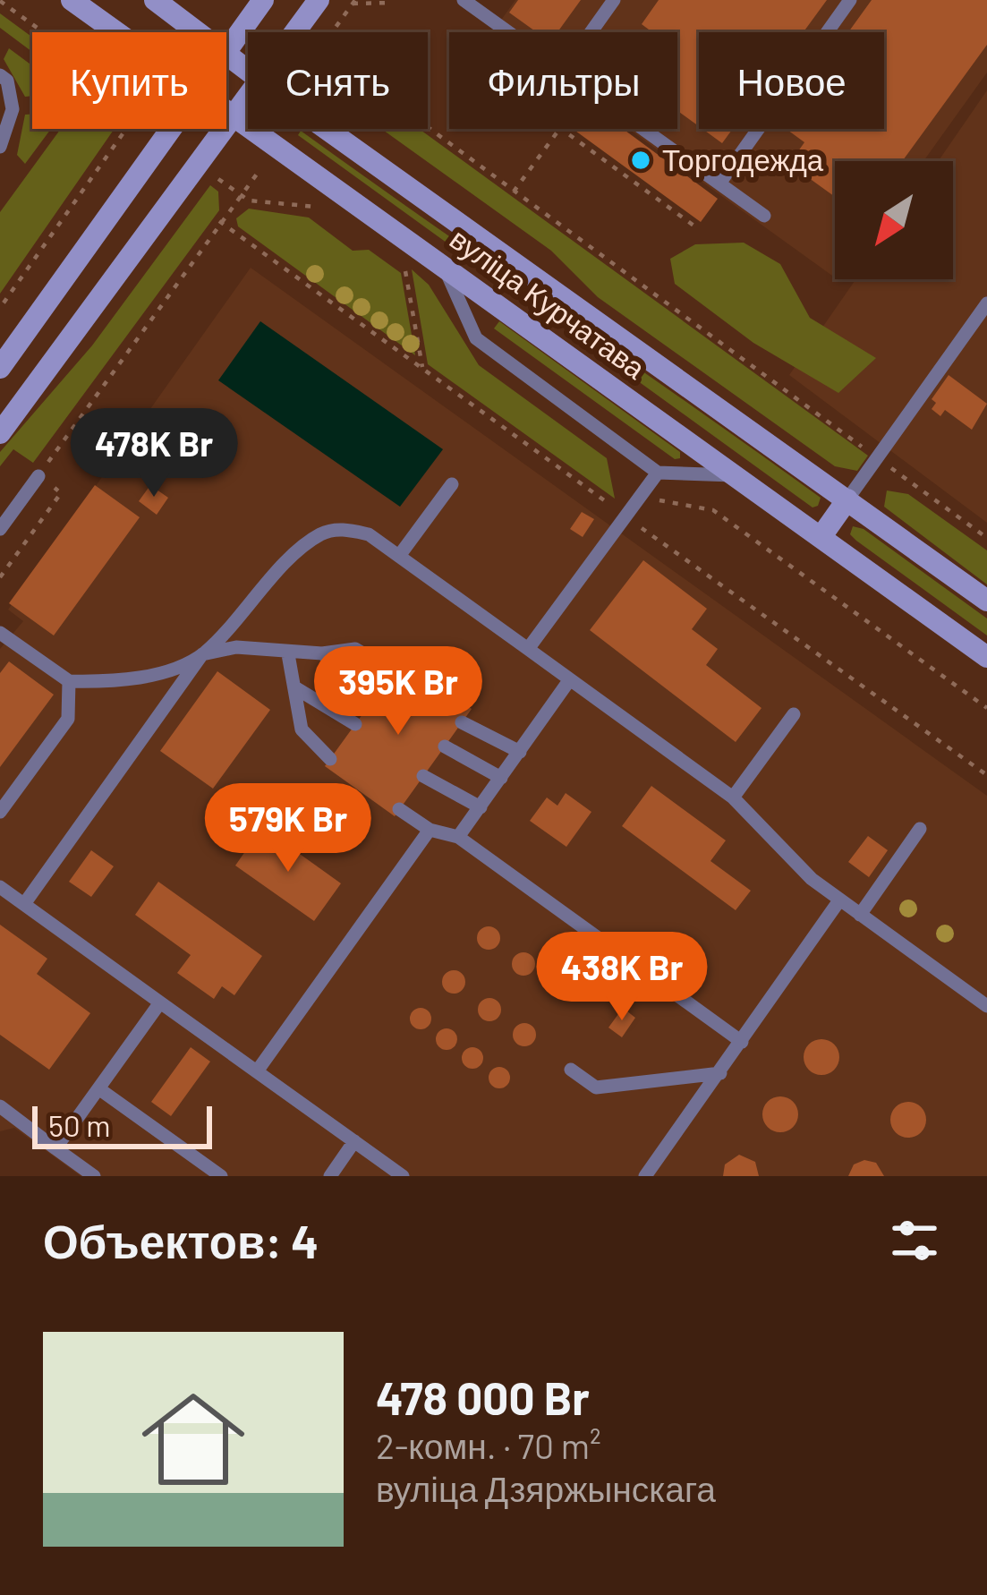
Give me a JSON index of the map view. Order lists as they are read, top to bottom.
{
  "streets": {
    "main road": ["вуліца Курчатава"]
  },
  "places": ["Торгодежда"],
  "scale_bar": "50 m",
  "north": "bottom left",
  "page": {
    "chip": [
      "Купить",
      "Снять",
      "Фильтры",
      "Новое"
    ],
    "price": [
      "478K Br",
      "395K Br",
      "579K Br",
      "438K Br"
    ],
    "scale": "50 m",
    "heading": "Объектов: 4",
    "list": [
      {
        "name": "478 000 Br",
        "note": "2-комн. · 70 m² · вуліца Дзяржынскага"
      }
    ]
  }
}
